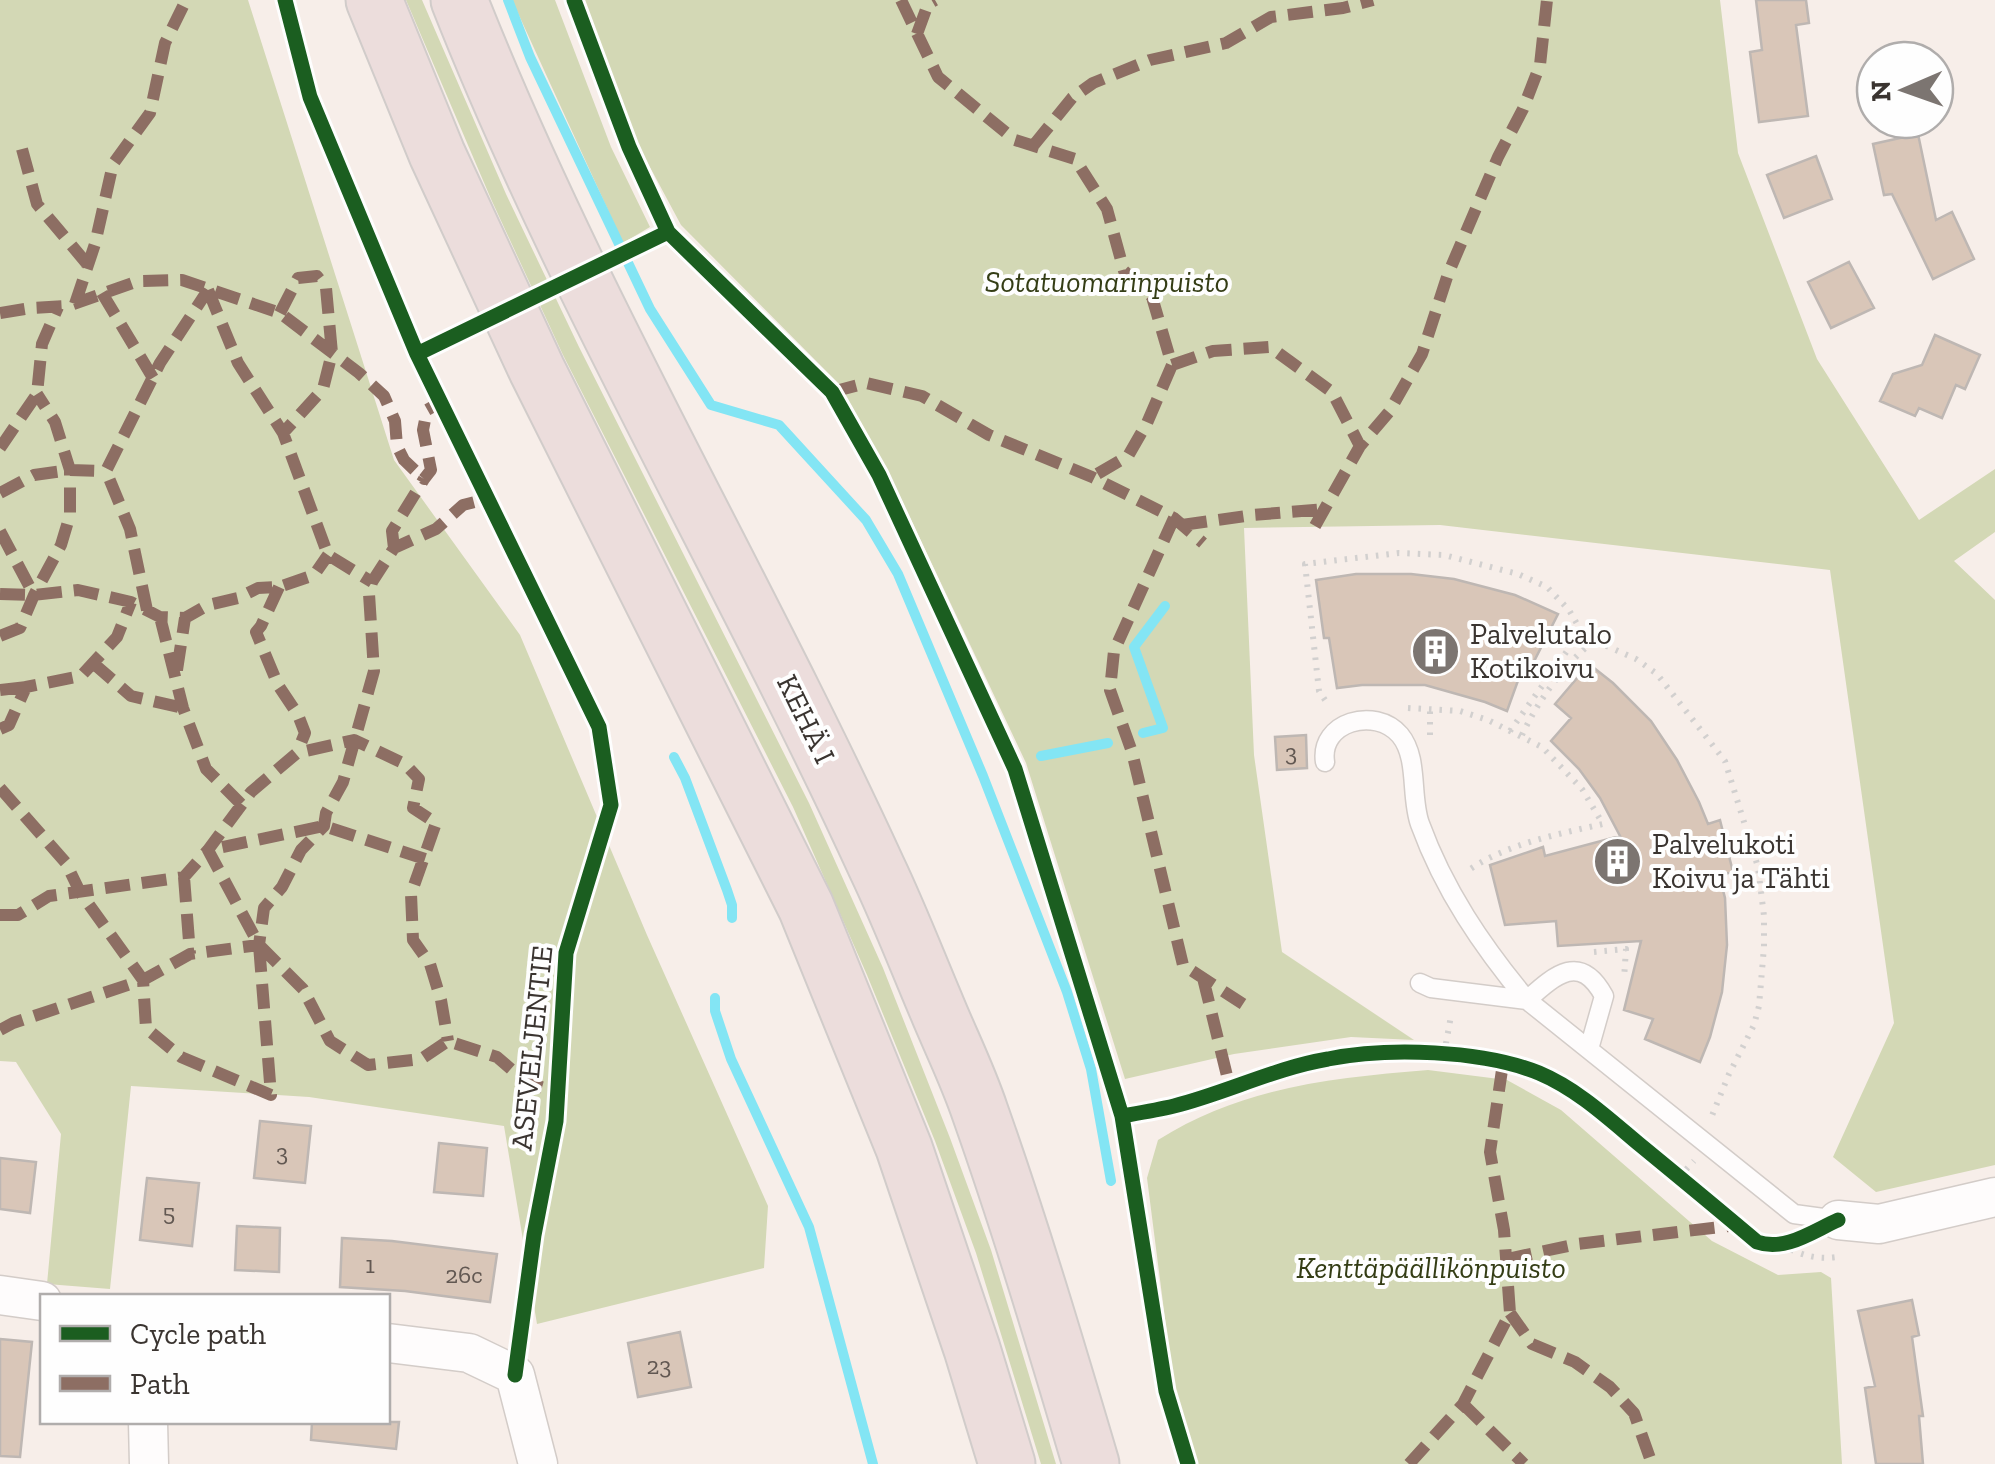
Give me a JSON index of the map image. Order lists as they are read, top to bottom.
{
  "streets": {
    "highway": ["KEHÄ I"],
    "cycle path": ["ASEVELJENTIE"]
  },
  "parks": ["Sotatuomarinpuisto", "Kenttäpäällikönpuisto"],
  "places": {
    "building": ["Palvelutalo Kotikoivu", "Palvelukoti Koivu ja Tähti"]
  },
  "house_numbers": [
    "3",
    "3",
    "5",
    "1",
    "26c",
    "23"
  ],
  "legend": ["Cycle path", "Path"],
  "north": "left"
}
